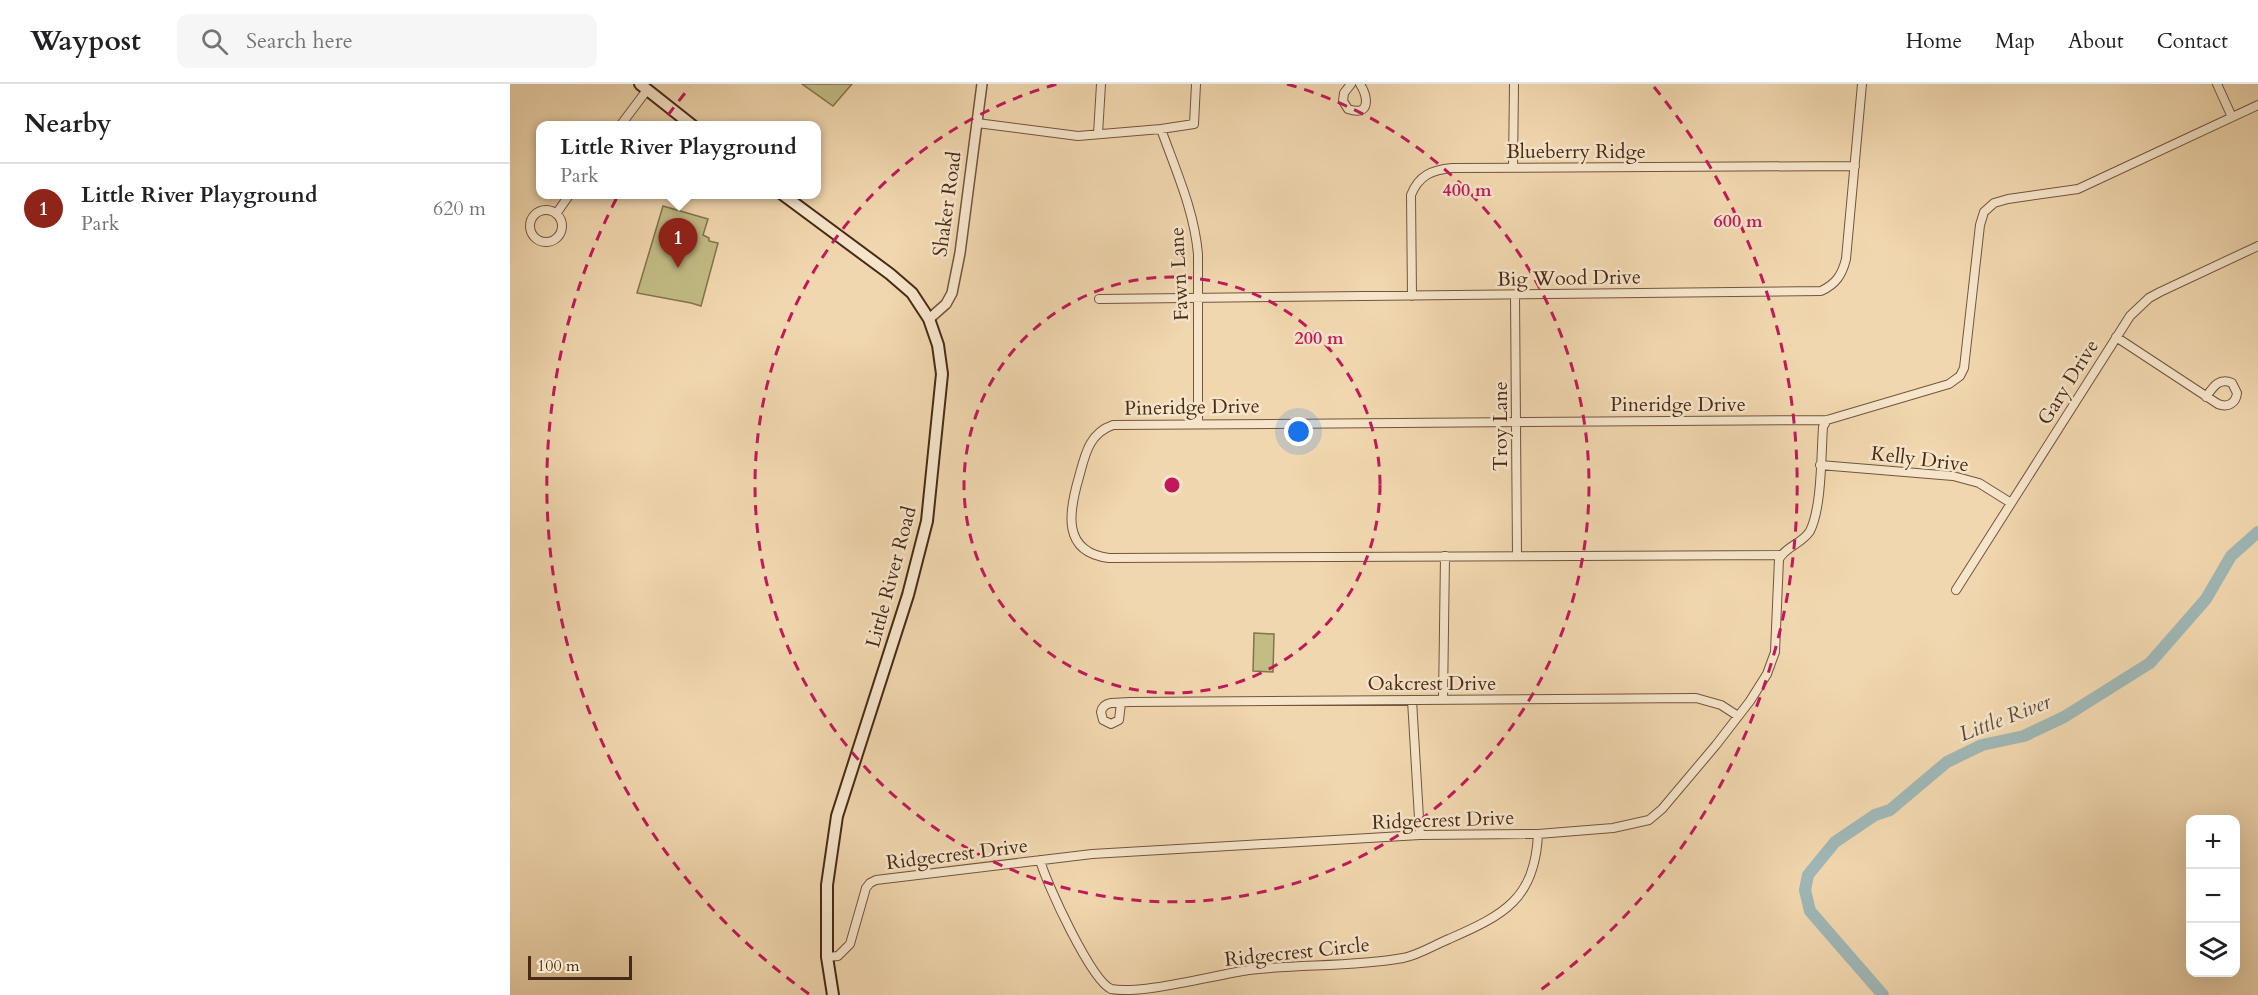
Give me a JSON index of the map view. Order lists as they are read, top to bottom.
{
  "streets": {
    "main road": ["Little River Road"],
    "street": [
      "Blueberry Ridge",
      "Shaker Road",
      "Fawn Lane",
      "Big Wood Drive",
      "Gary Drive",
      "Pineridge Drive",
      "Troy Lane",
      "Kelly Drive",
      "Oakcrest Drive",
      "Ridgecrest Drive",
      "Ridgecrest Circle"
    ]
  },
  "crossings": [
    ["Blueberry Ridge", "Big Wood Drive"],
    ["Shaker Road", "Little River Road"],
    ["Fawn Lane", "Big Wood Drive"],
    ["Fawn Lane", "Pineridge Drive"],
    ["Big Wood Drive", "Troy Lane"],
    ["Gary Drive", "Kelly Drive"],
    ["Pineridge Drive", "Troy Lane"],
    ["Pineridge Drive", "Ridgecrest Drive"],
    ["Little River Road", "Ridgecrest Drive"],
    ["Oakcrest Drive", "Ridgecrest Drive"],
    ["Ridgecrest Drive", "Ridgecrest Circle"]
  ],
  "water": ["Little River"],
  "scale_bar": "100 m",
  "page": {
    "header": "Waypost",
    "search": "Search here",
    "nav": [
      "Home",
      "Map",
      "About",
      "Contact"
    ],
    "heading": "Nearby",
    "popup": ["Little River Playground", "Park"],
    "list": [
      {
        "mark": "1",
        "name": "Little River Playground",
        "note": "Park",
        "value": "620 m"
      }
    ],
    "pins": "1",
    "map_buttons": ["+", "−"],
    "scale": "100 m"
  },
  "rings": ["400 m", "600 m", "200 m"]
}
